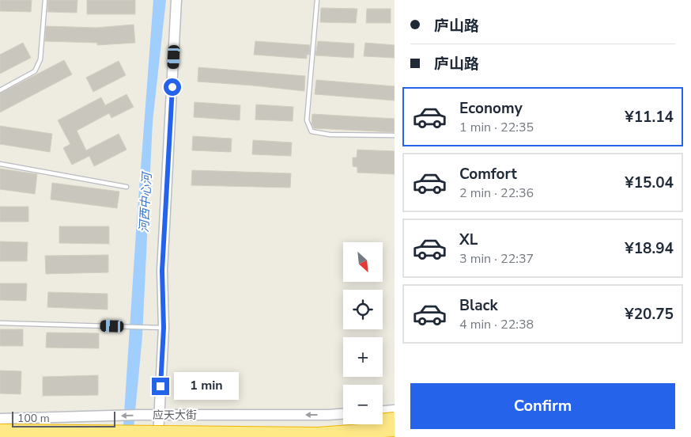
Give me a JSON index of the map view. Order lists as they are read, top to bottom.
{
  "streets": {
    "main road": ["应天大街"]
  },
  "one_way": ["应天大街"],
  "water": ["河西中心河"],
  "scale_bar": "100 m",
  "north": "bottom right",
  "page": {
    "banner": ["庐山路", "庐山路"],
    "list": [
      {
        "name": "Economy",
        "note": "1 min · 22:35",
        "value": "¥11.14"
      },
      {
        "name": "Comfort",
        "note": "2 min · 22:36",
        "value": "¥15.04"
      },
      {
        "name": "XL",
        "note": "3 min · 22:37",
        "value": "¥18.94"
      },
      {
        "name": "Black",
        "note": "4 min · 22:38",
        "value": "¥20.75"
      }
    ],
    "map_buttons": ["+", "−"],
    "bubble": "1 min",
    "buttons": "Confirm",
    "scale": "100 m"
  }
}
